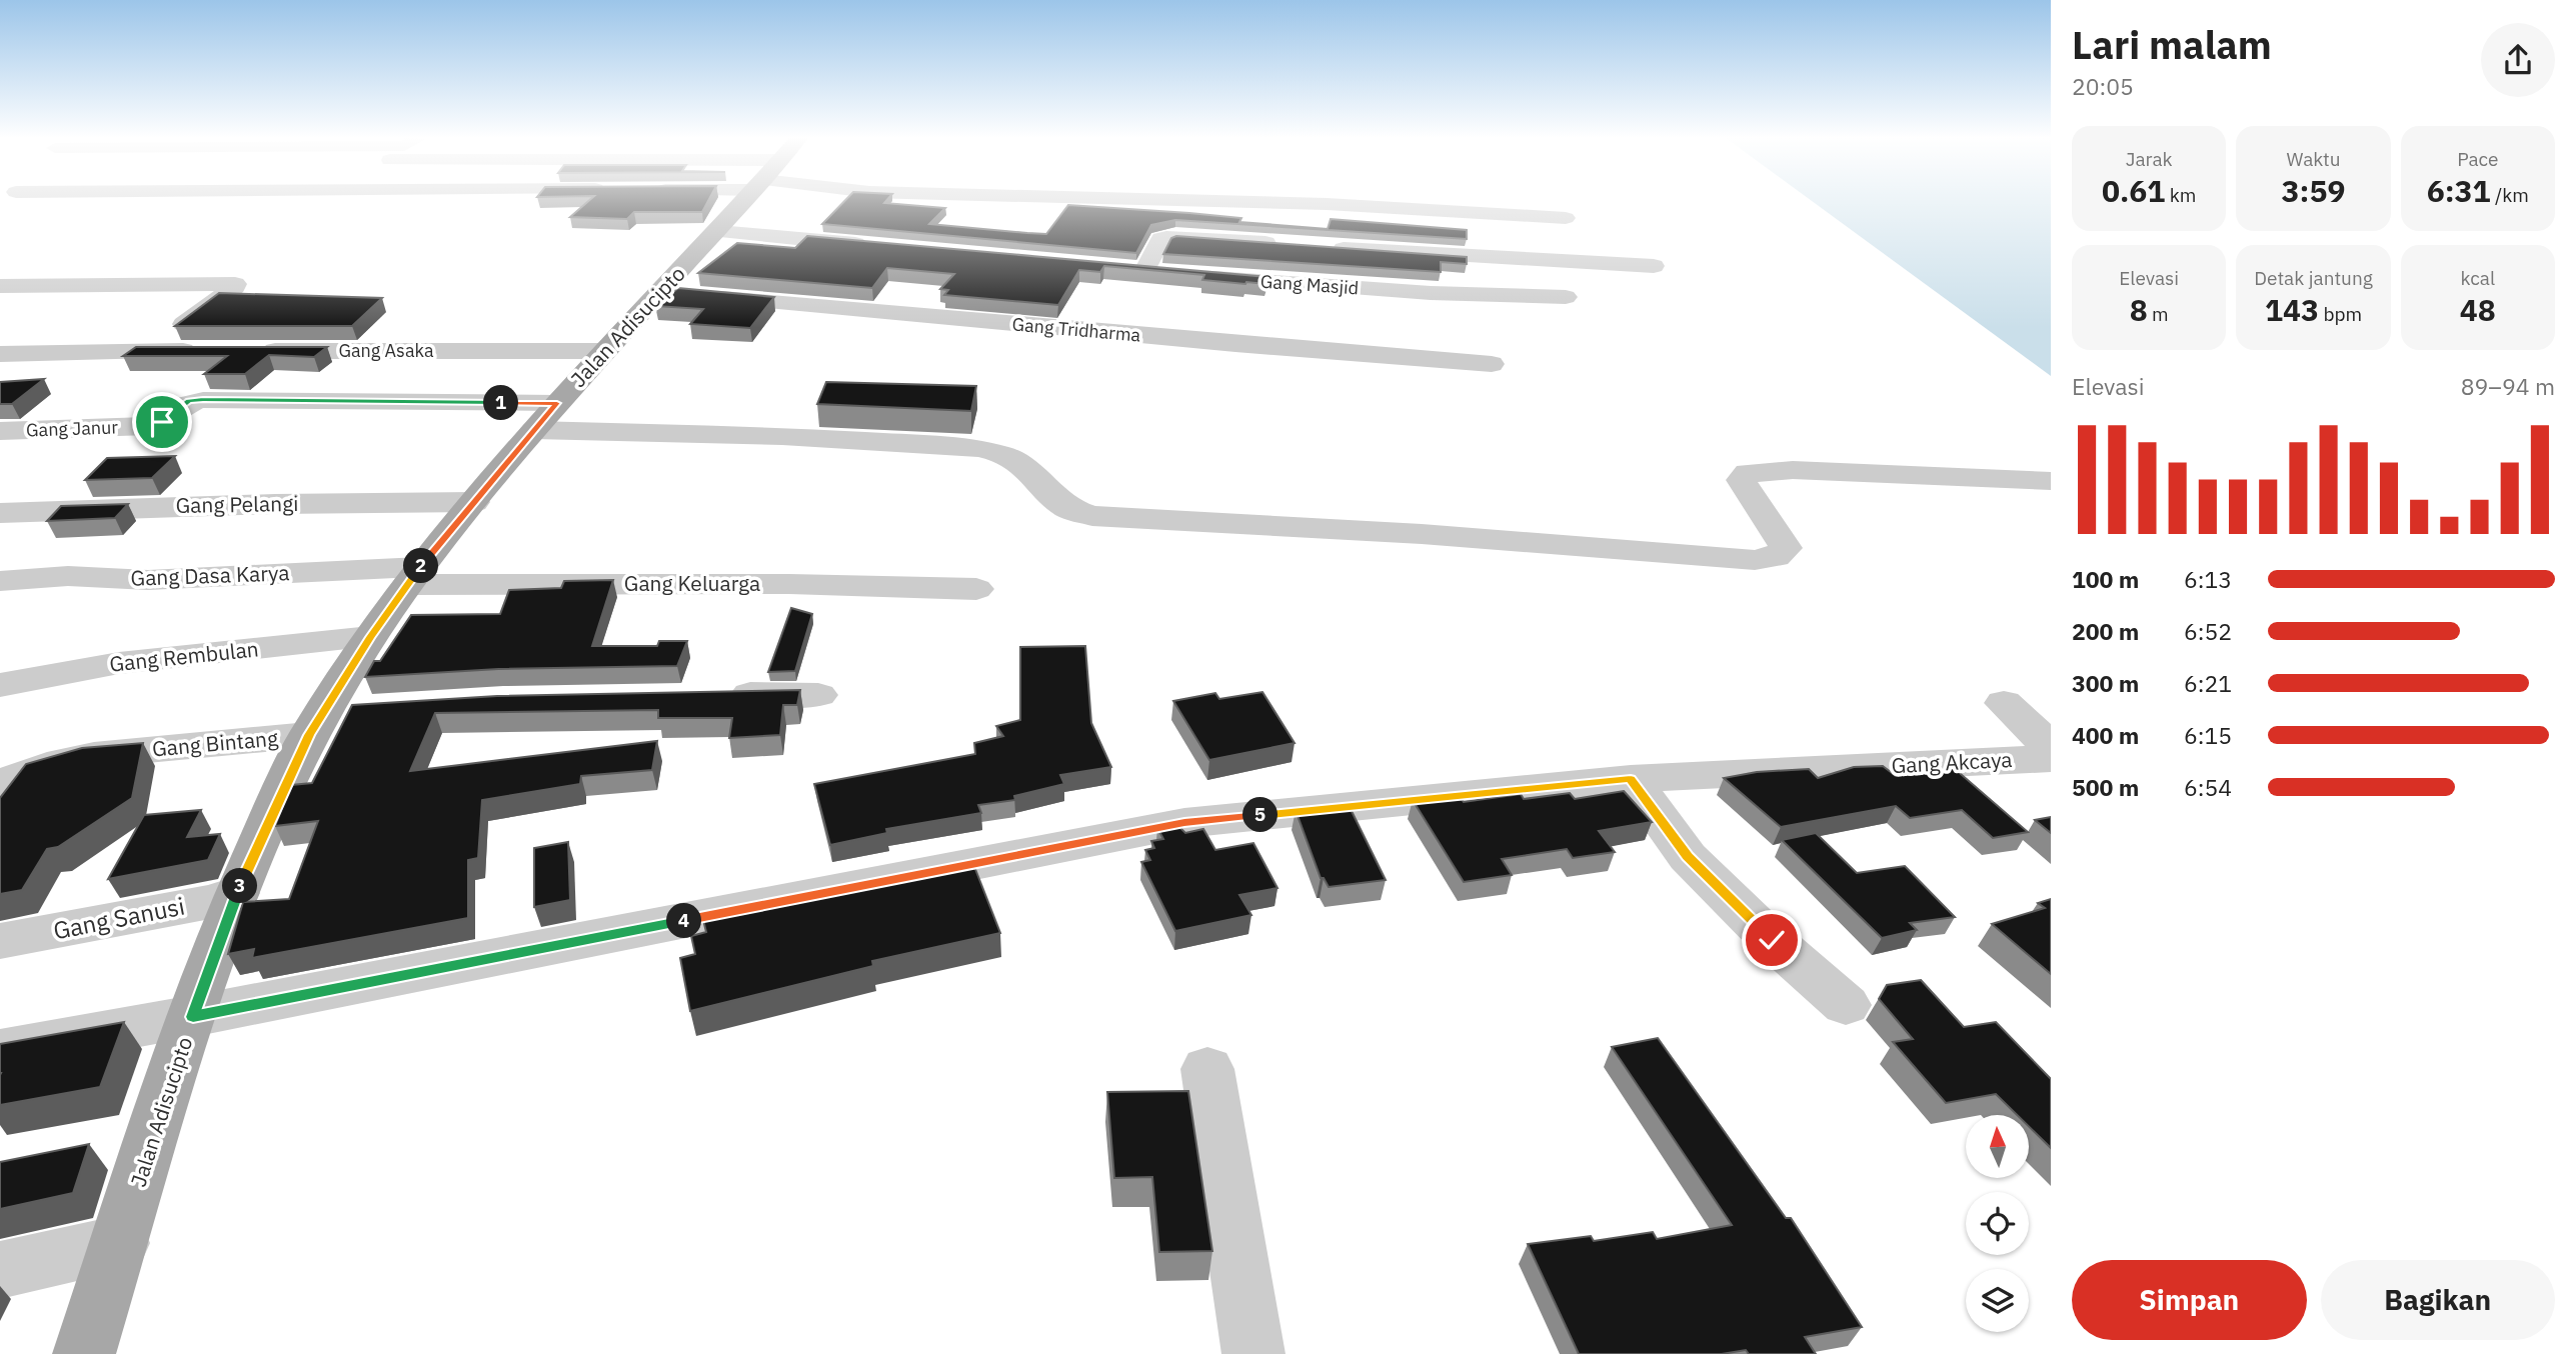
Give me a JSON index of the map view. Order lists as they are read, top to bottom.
{
  "streets": {
    "main road": ["Jalan Adisucipto"],
    "street": [
      "Gang Masjid",
      "Gang Tridharma",
      "Gang Asaka",
      "Gang Janur",
      "Gang Pelangi",
      "Gang Dasa Karya",
      "Gang Keluarga",
      "Gang Rembulan",
      "Gang Bintang",
      "Gang Akcaya",
      "Gang Sanusi"
    ]
  },
  "crossings": [
    ["Jalan Adisucipto", "Gang Tridharma"],
    ["Jalan Adisucipto", "Gang Asaka"],
    ["Jalan Adisucipto", "Gang Janur"],
    ["Jalan Adisucipto", "Gang Pelangi"],
    ["Jalan Adisucipto", "Gang Dasa Karya"],
    ["Jalan Adisucipto", "Gang Keluarga"],
    ["Jalan Adisucipto", "Gang Rembulan"],
    ["Jalan Adisucipto", "Gang Bintang"],
    ["Jalan Adisucipto", "Gang Akcaya"],
    ["Jalan Adisucipto", "Gang Sanusi"],
    ["Gang Dasa Karya", "Gang Keluarga"]
  ],
  "north": "top",
  "page": {
    "heading": ["Lari malam", "20:05"],
    "stats": [
      ["Jarak", "0.61 km"],
      ["Waktu", "3:59"],
      ["Pace", "6:31 /km"],
      ["Elevasi", "8 m"],
      ["Detak jantung", "143 bpm"],
      ["kcal", "48"]
    ],
    "chart": ["Elevasi", "89–94 m"],
    "pins": [
      "1",
      "2",
      "5",
      "3",
      "4"
    ],
    "list": [
      {
        "name": "100 m",
        "note": "6:13"
      },
      {
        "name": "200 m",
        "note": "6:52"
      },
      {
        "name": "300 m",
        "note": "6:21"
      },
      {
        "name": "400 m",
        "note": "6:15"
      },
      {
        "name": "500 m",
        "note": "6:54"
      }
    ],
    "buttons": ["Simpan", "Bagikan"]
  }
}
